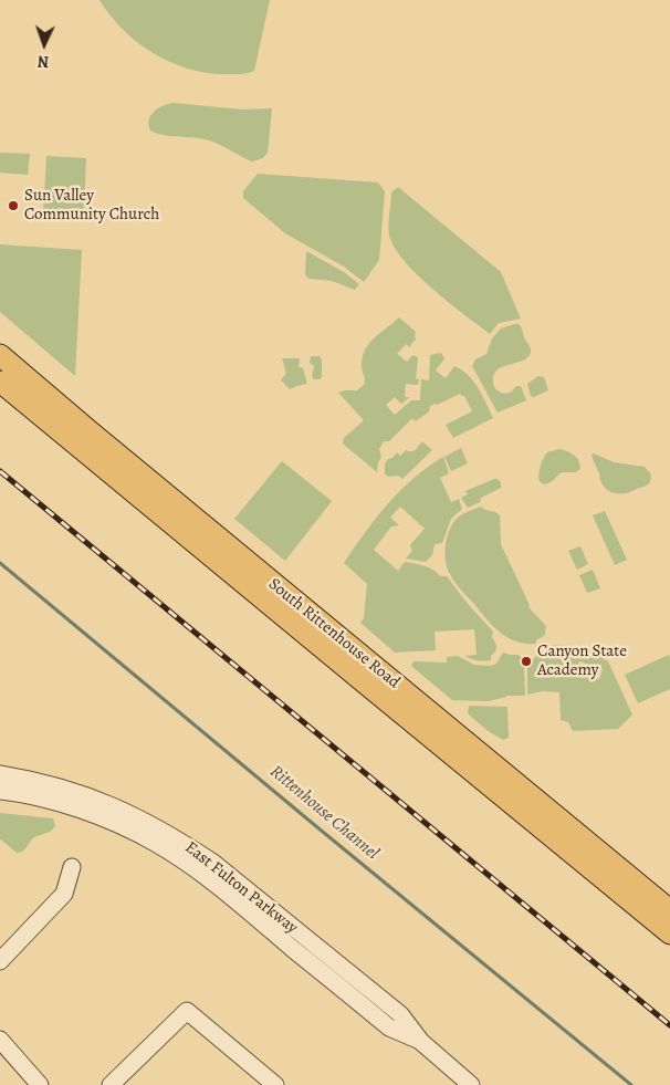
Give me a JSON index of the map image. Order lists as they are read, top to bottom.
{
  "streets": {
    "main road": ["South Rittenhouse Road"],
    "street": ["East Fulton Parkway"]
  },
  "water": ["Rittenhouse Channel"],
  "places": ["Sun Valley Community Church", "Canyon State Academy"],
  "north": "bottom"
}
